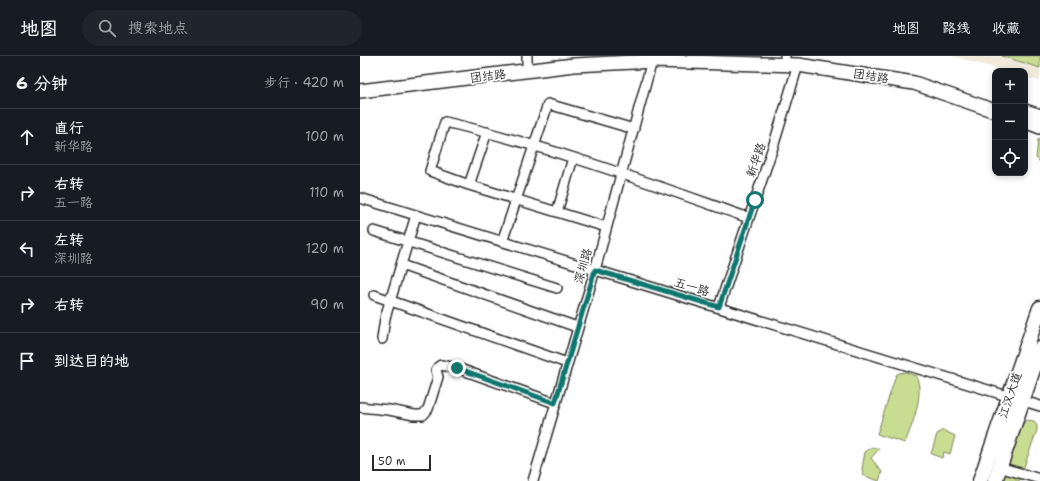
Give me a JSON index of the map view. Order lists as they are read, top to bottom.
{
  "streets": {
    "main road": ["团结路", "江汉大道"],
    "street": ["新华路", "深圳路", "五一路"]
  },
  "crossings": [
    ["团结路", "新华路"],
    ["团结路", "深圳路"],
    ["新华路", "五一路"],
    ["深圳路", "五一路"],
    ["五一路", "江汉大道"]
  ],
  "scale_bar": "50 m",
  "page": {
    "header": "地图",
    "search": "搜索地点",
    "nav": ["地图", "路线", "收藏"],
    "heading": ["6 分钟", "步行 · 420 m"],
    "map_buttons": ["+", "−"],
    "list": [
      ["直行", "新华路", "100 m"],
      ["右转", "五一路", "110 m"],
      ["左转", "深圳路", "120 m"],
      ["右转", "90 m"],
      "到达目的地"
    ],
    "scale": "50 m"
  }
}
